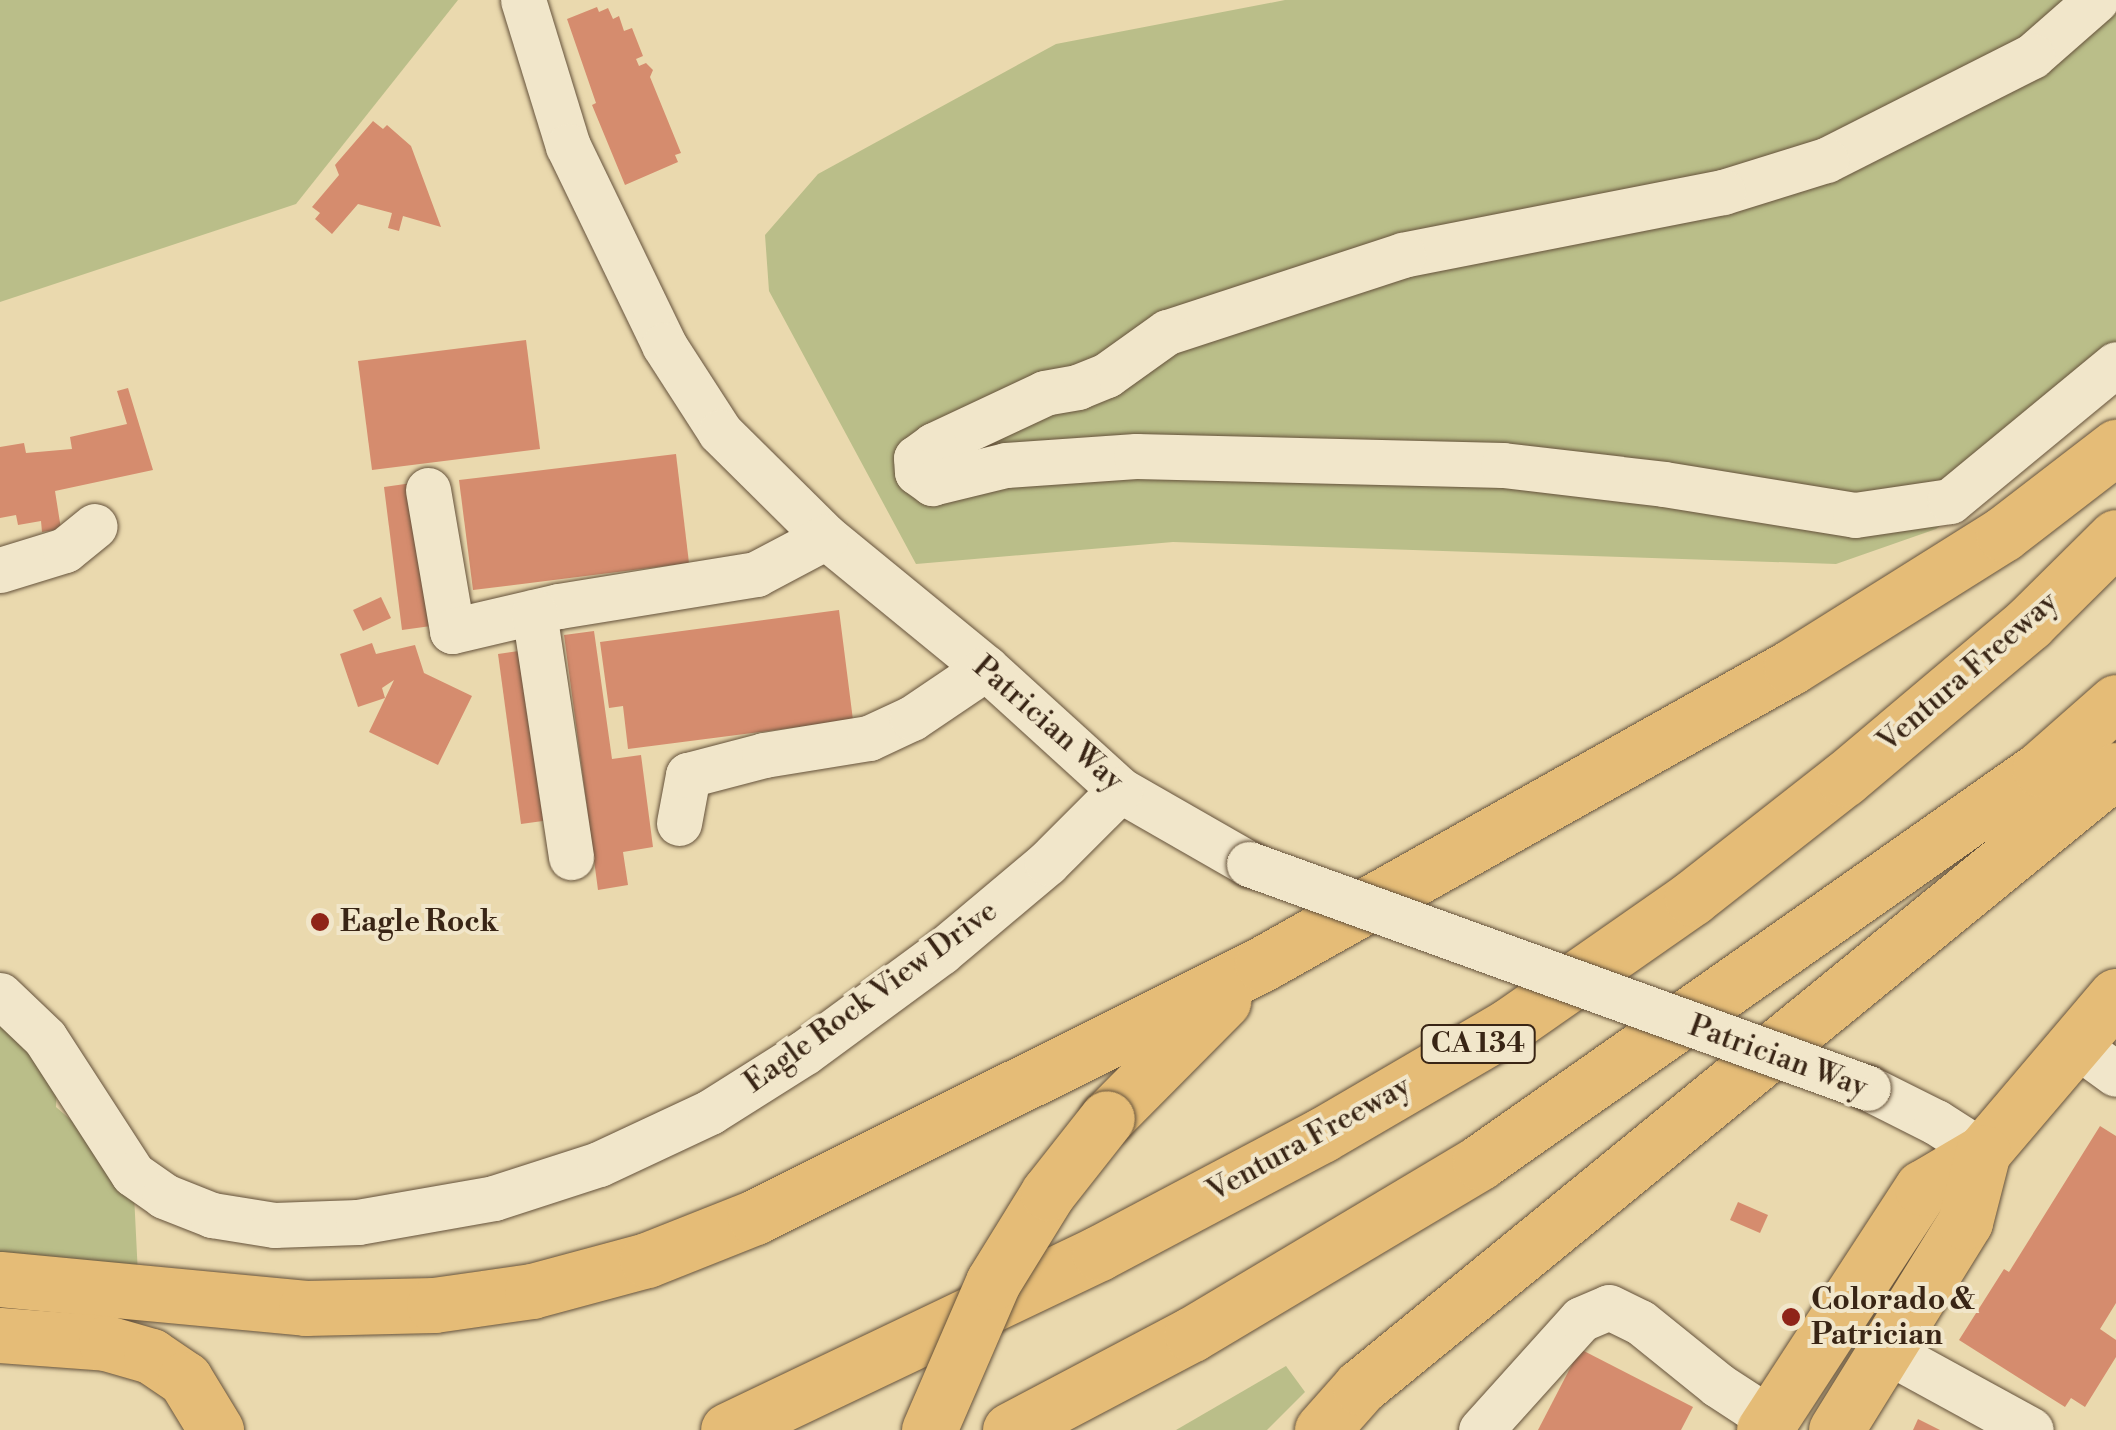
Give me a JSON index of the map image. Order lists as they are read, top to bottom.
{
  "streets": {
    "main road": ["Ventura Freeway", "CA 134"],
    "street": ["Patrician Way", "Eagle Rock View Drive"]
  },
  "crossings": [
    ["Patrician Way", "Eagle Rock View Drive"]
  ],
  "places": ["Eagle Rock", "Colorado & Patrician"]
}
